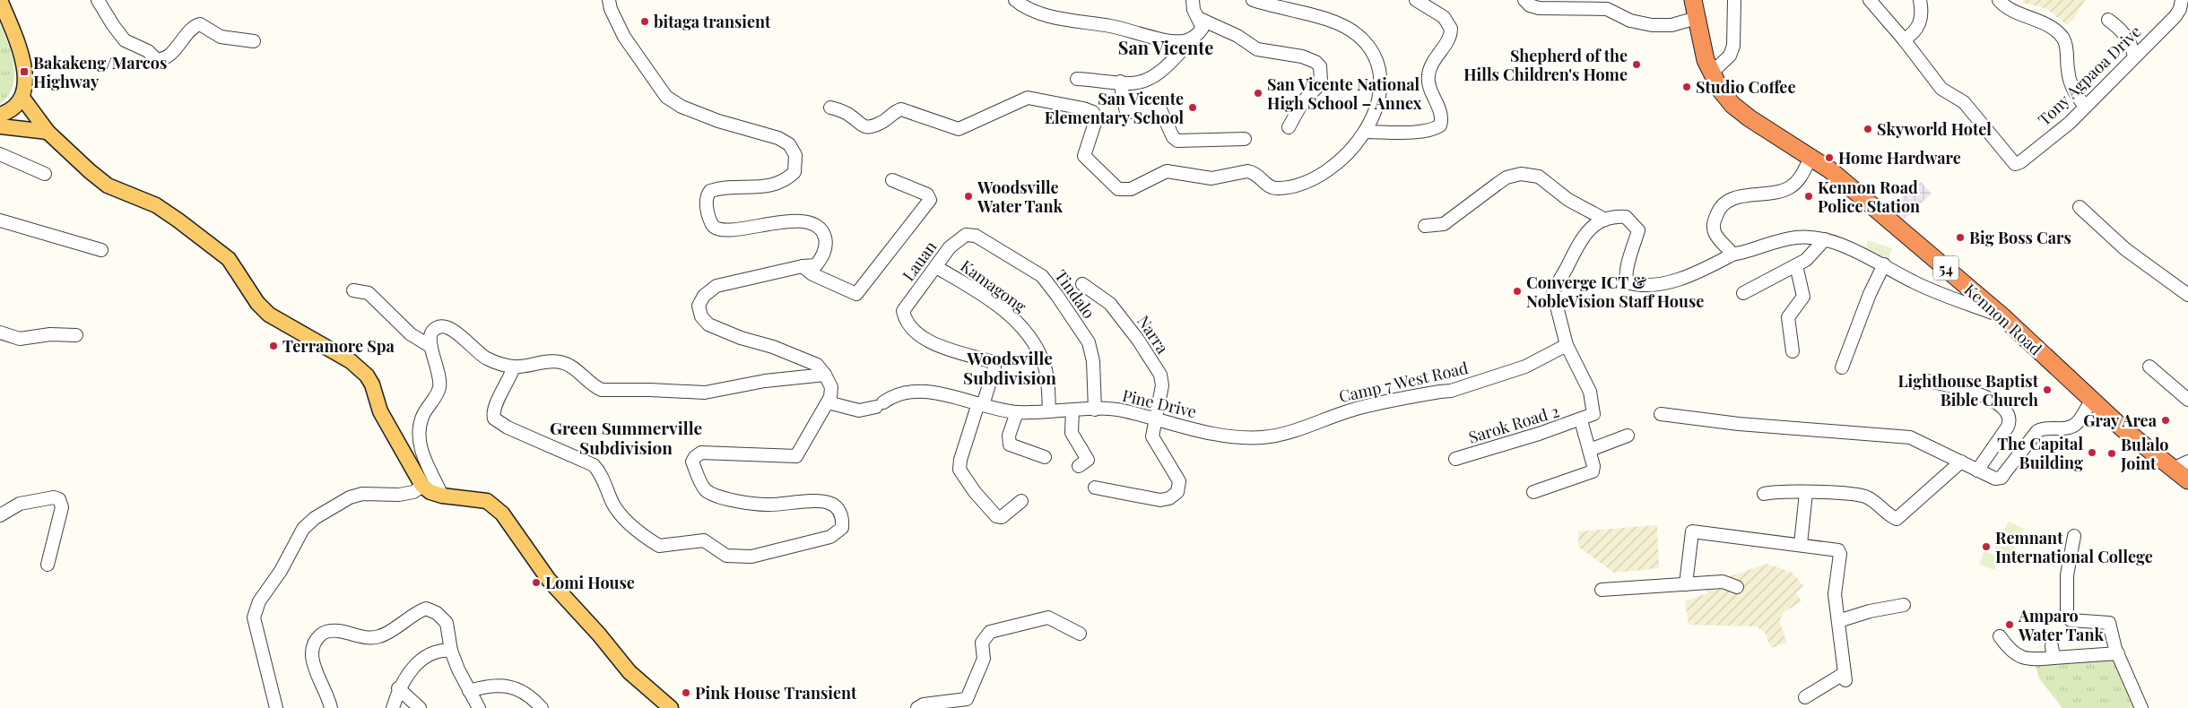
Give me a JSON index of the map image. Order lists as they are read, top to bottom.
{
  "streets": {
    "highway": ["54", "Kennon Road"],
    "street": [
      "Tony Agpaoa Drive",
      "Lauan",
      "Kamagong",
      "Tindalo",
      "Narra",
      "Camp 7 West Road",
      "Pine Drive",
      "Sarok Road 2"
    ]
  },
  "crossings": [
    ["Lauan", "Kamagong"],
    ["Lauan", "Tindalo"],
    ["Lauan", "Pine Drive"],
    ["Kamagong", "Pine Drive"],
    ["Tindalo", "Pine Drive"],
    ["Narra", "Pine Drive"],
    ["Camp 7 West Road", "Pine Drive"]
  ],
  "districts": ["San Vicente", "Woodsville Subdivision", "Green Summerville Subdivision"],
  "places": {
    "other": [
      "bitaga transient",
      "Shepherd of the Hills Children's Home",
      "Studio Coffee",
      "San Vicente National High School – Annex",
      "San Vicente Elementary School",
      "Skyworld Hotel",
      "Home Hardware",
      "Woodsville Water Tank",
      "Kennon Road Police Station",
      "Big Boss Cars",
      "Converge ICT & NobleVision Staff House",
      "Terramore Spa",
      "Lighthouse Baptist Bible Church",
      "Gray Area",
      "The Capital Building",
      "Bulalo Joint",
      "Remnant International College",
      "Lomi House",
      "Amparo Water Tank",
      "Pink House Transient"
    ],
    "transit": ["Bakakeng/Marcos Highway"]
  }
}
